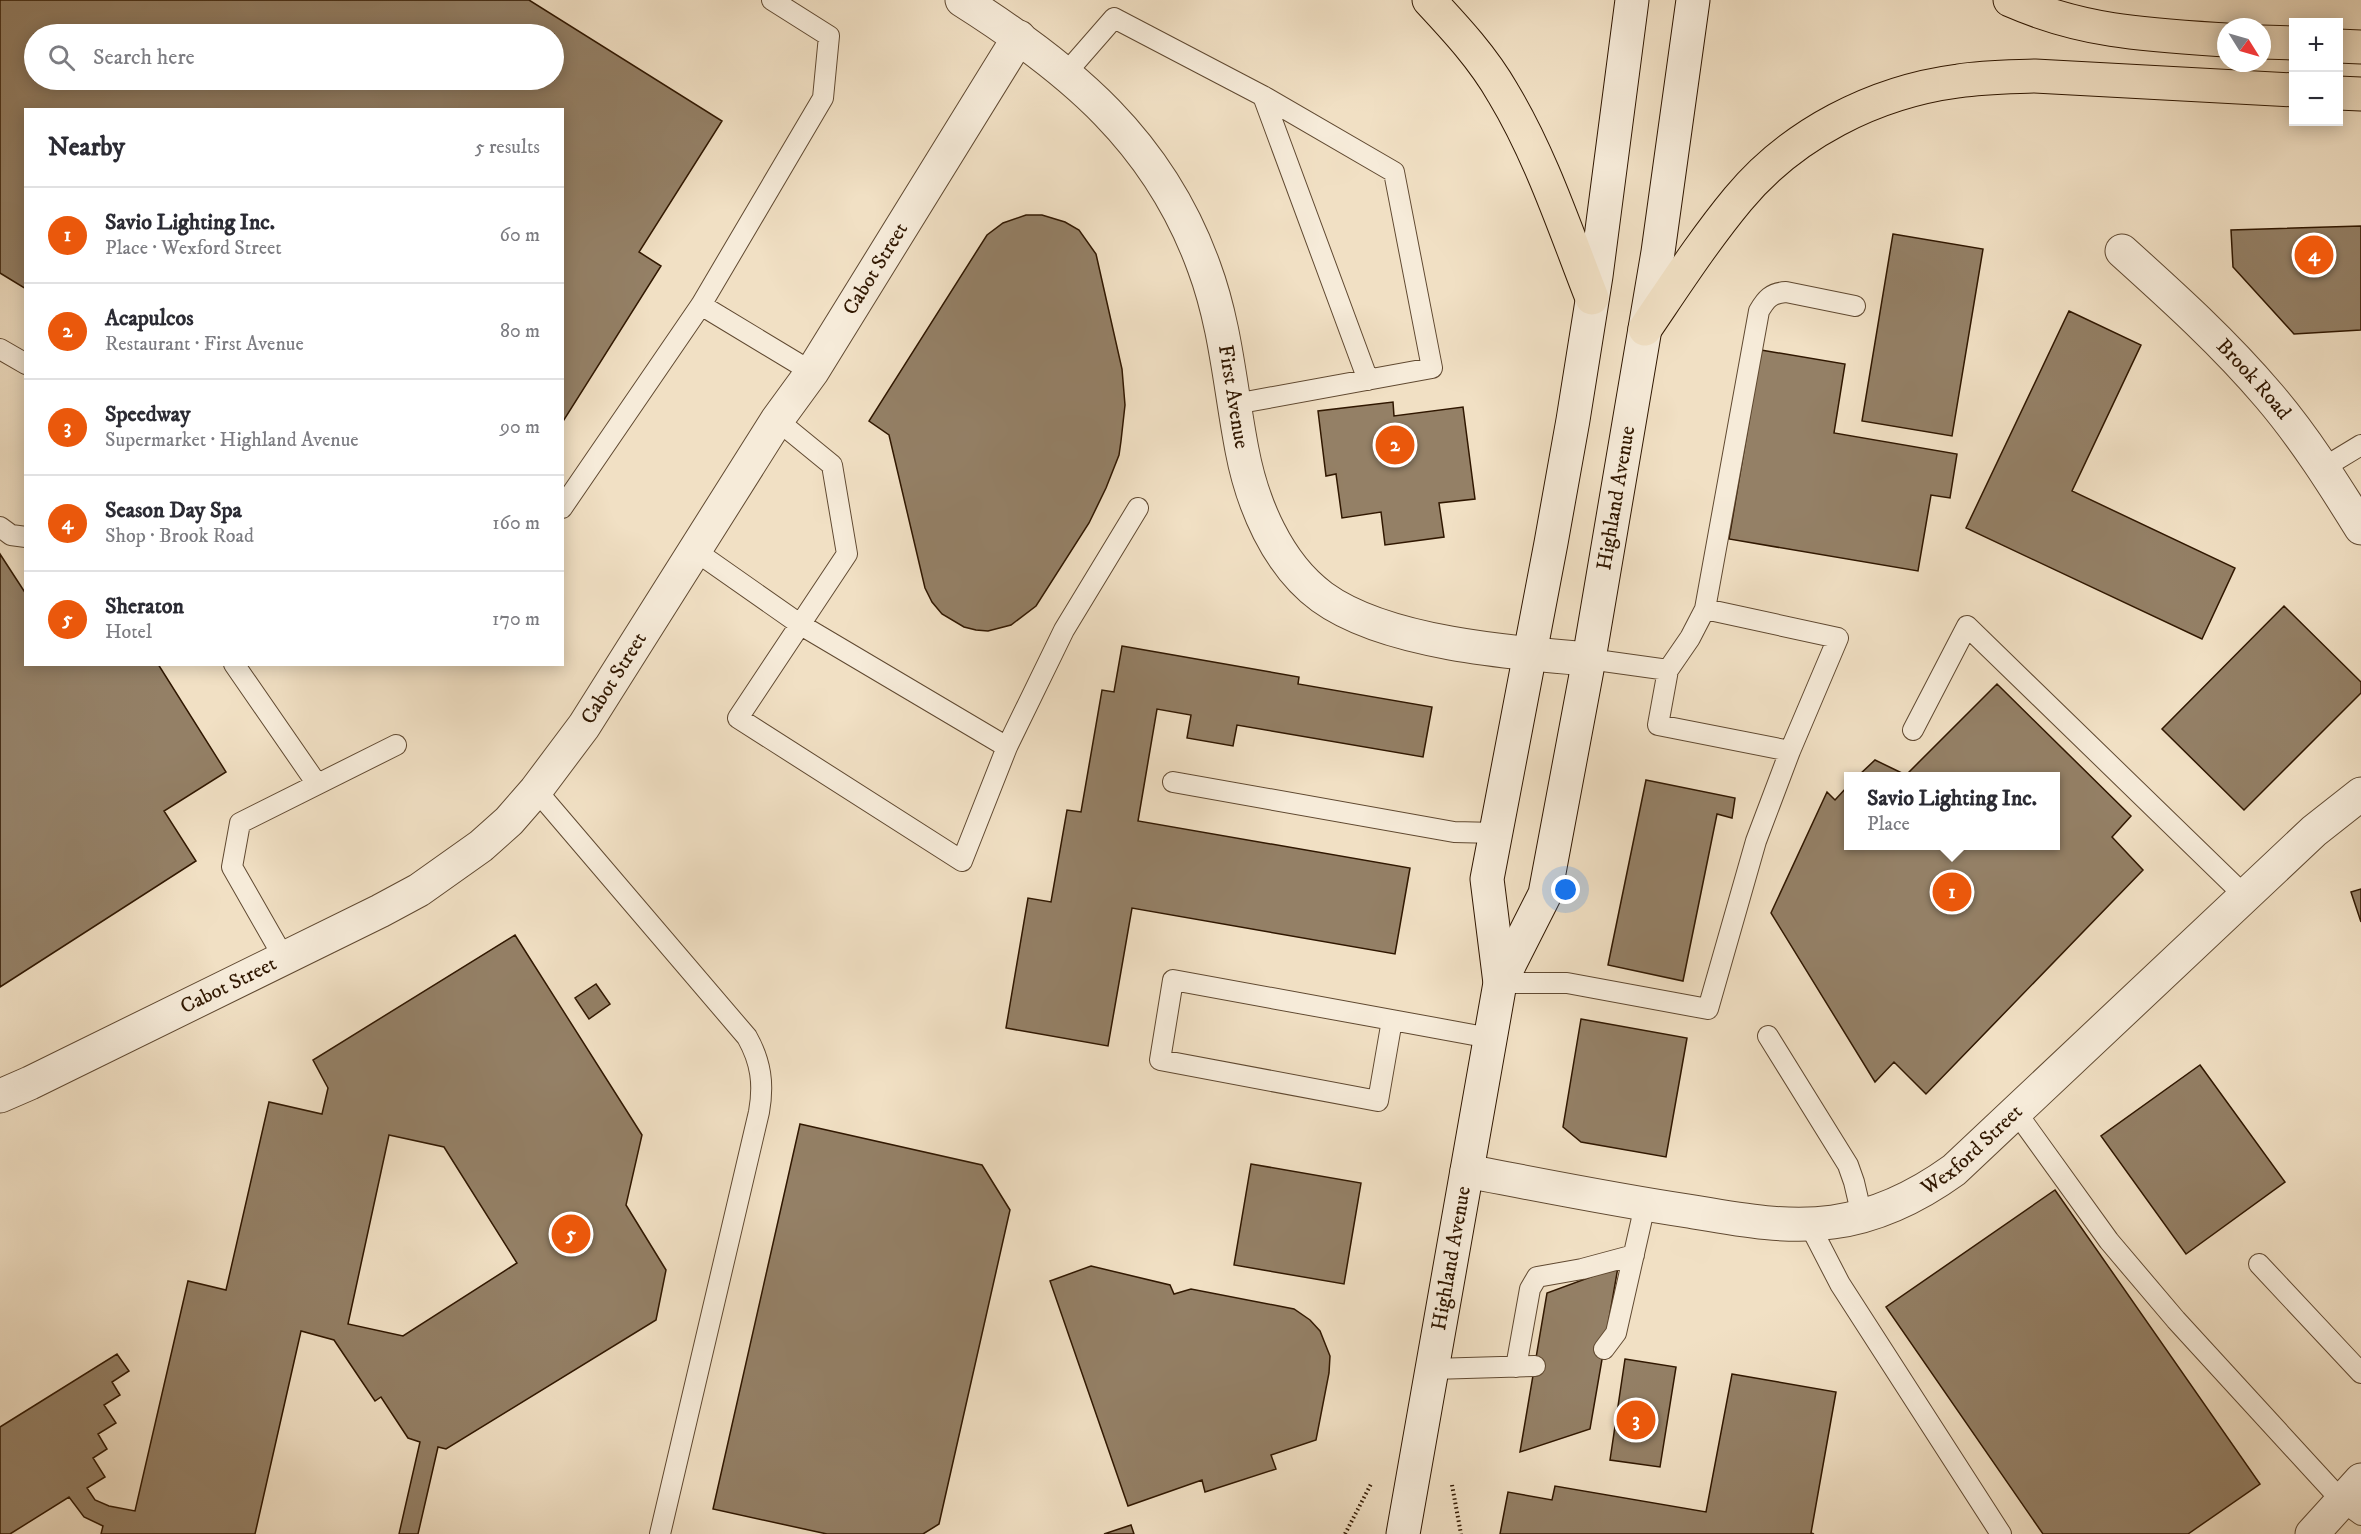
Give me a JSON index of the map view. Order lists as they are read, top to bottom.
{
  "streets": {
    "street": [
      "Cabot Street",
      "Brook Road",
      "First Avenue",
      "Highland Avenue",
      "Wexford Street"
    ]
  },
  "crossings": [
    ["Cabot Street", "First Avenue"],
    ["First Avenue", "Highland Avenue"],
    ["Highland Avenue", "Wexford Street"]
  ],
  "north": "bottom right",
  "page": {
    "map_buttons": ["+", "−"],
    "search": "Search here",
    "heading": ["Nearby", "5 results"],
    "list": [
      {
        "mark": "1",
        "name": "Savio Lighting Inc.",
        "note": "Place · Wexford Street",
        "value": "60 m"
      },
      {
        "mark": "2",
        "name": "Acapulcos",
        "note": "Restaurant · First Avenue",
        "value": "80 m"
      },
      {
        "mark": "3",
        "name": "Speedway",
        "note": "Supermarket · Highland Avenue",
        "value": "90 m"
      },
      {
        "mark": "4",
        "name": "Season Day Spa",
        "note": "Shop · Brook Road",
        "value": "160 m"
      },
      {
        "mark": "5",
        "name": "Sheraton",
        "note": "Hotel",
        "value": "170 m"
      }
    ],
    "pins": [
      "4",
      "2",
      "1",
      "5",
      "3"
    ],
    "popup": ["Savio Lighting Inc.", "Place"]
  }
}
